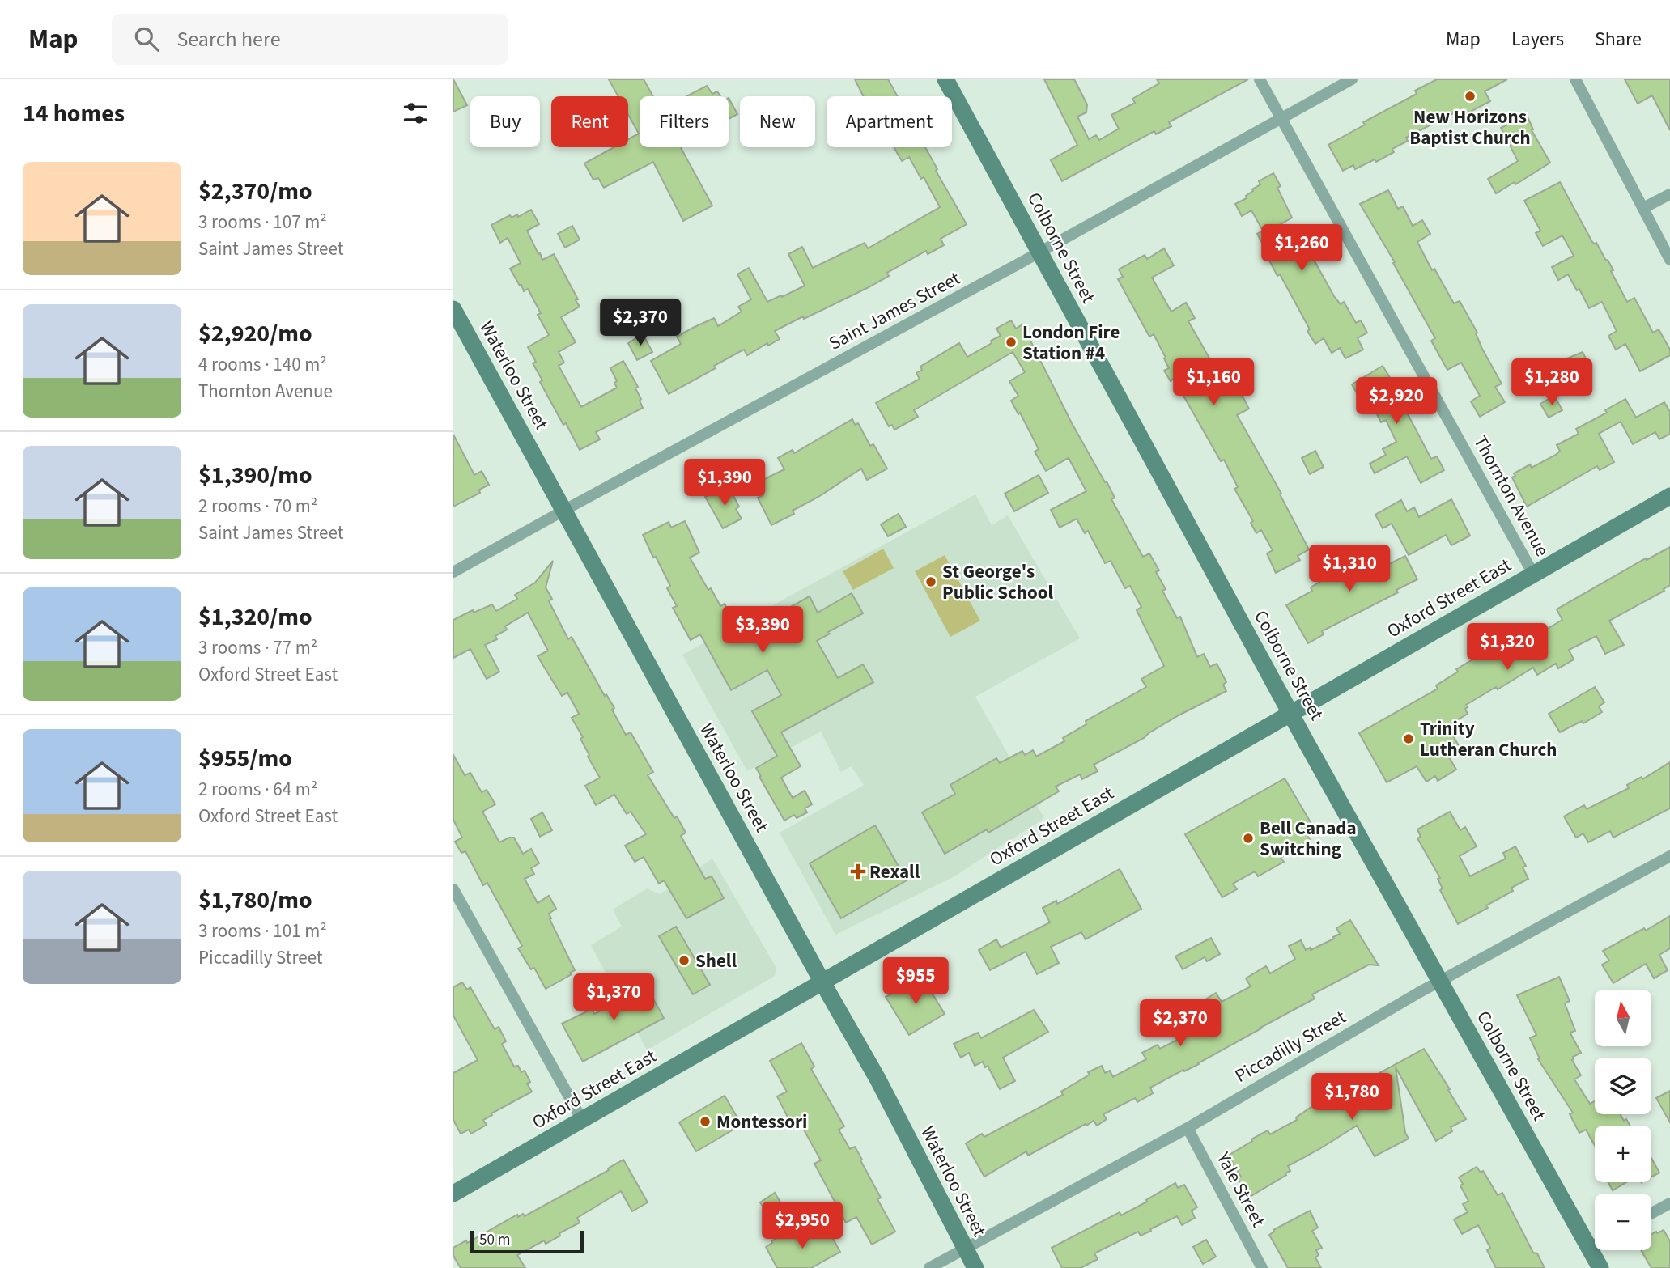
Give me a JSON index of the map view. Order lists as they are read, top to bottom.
{
  "streets": {
    "street": [
      "Colborne Street",
      "Saint James Street",
      "Waterloo Street",
      "Thornton Avenue",
      "Oxford Street East",
      "Piccadilly Street",
      "Yale Street"
    ]
  },
  "crossings": [
    ["Colborne Street", "Saint James Street"],
    ["Colborne Street", "Oxford Street East"],
    ["Colborne Street", "Piccadilly Street"],
    ["Saint James Street", "Waterloo Street"],
    ["Saint James Street", "Thornton Avenue"],
    ["Waterloo Street", "Oxford Street East"],
    ["Waterloo Street", "Piccadilly Street"],
    ["Thornton Avenue", "Oxford Street East"],
    ["Piccadilly Street", "Yale Street"]
  ],
  "places": {
    "other": [
      "New Horizons Baptist Church",
      "London Fire Station #4",
      "St George's Public School",
      "Trinity Lutheran Church",
      "Bell Canada Switching",
      "Shell",
      "Montessori"
    ],
    "health": ["Rexall"]
  },
  "scale_bar": "50 m",
  "north": "top",
  "page": {
    "header": "Map",
    "search": "Search here",
    "nav": ["Map", "Layers", "Share"],
    "heading": "14 homes",
    "chip": [
      "Buy",
      "Rent",
      "Filters",
      "New",
      "Apartment"
    ],
    "list": [
      {
        "name": "$2,370/mo",
        "note": "3 rooms · 107 m² · Saint James Street"
      },
      {
        "name": "$2,920/mo",
        "note": "4 rooms · 140 m² · Thornton Avenue"
      },
      {
        "name": "$1,390/mo",
        "note": "2 rooms · 70 m² · Saint James Street"
      },
      {
        "name": "$1,320/mo",
        "note": "3 rooms · 77 m² · Oxford Street East"
      },
      {
        "name": "$955/mo",
        "note": "2 rooms · 64 m² · Oxford Street East"
      },
      {
        "name": "$1,780/mo",
        "note": "3 rooms · 101 m² · Piccadilly Street"
      }
    ],
    "price": [
      "$1,260",
      "$2,370",
      "$1,160",
      "$1,280",
      "$2,920",
      "$1,390",
      "$1,310",
      "$3,390",
      "$1,320",
      "$955",
      "$1,370",
      "$2,370",
      "$1,780",
      "$2,950"
    ],
    "map_buttons": ["+", "−"],
    "scale": "50 m"
  }
}
